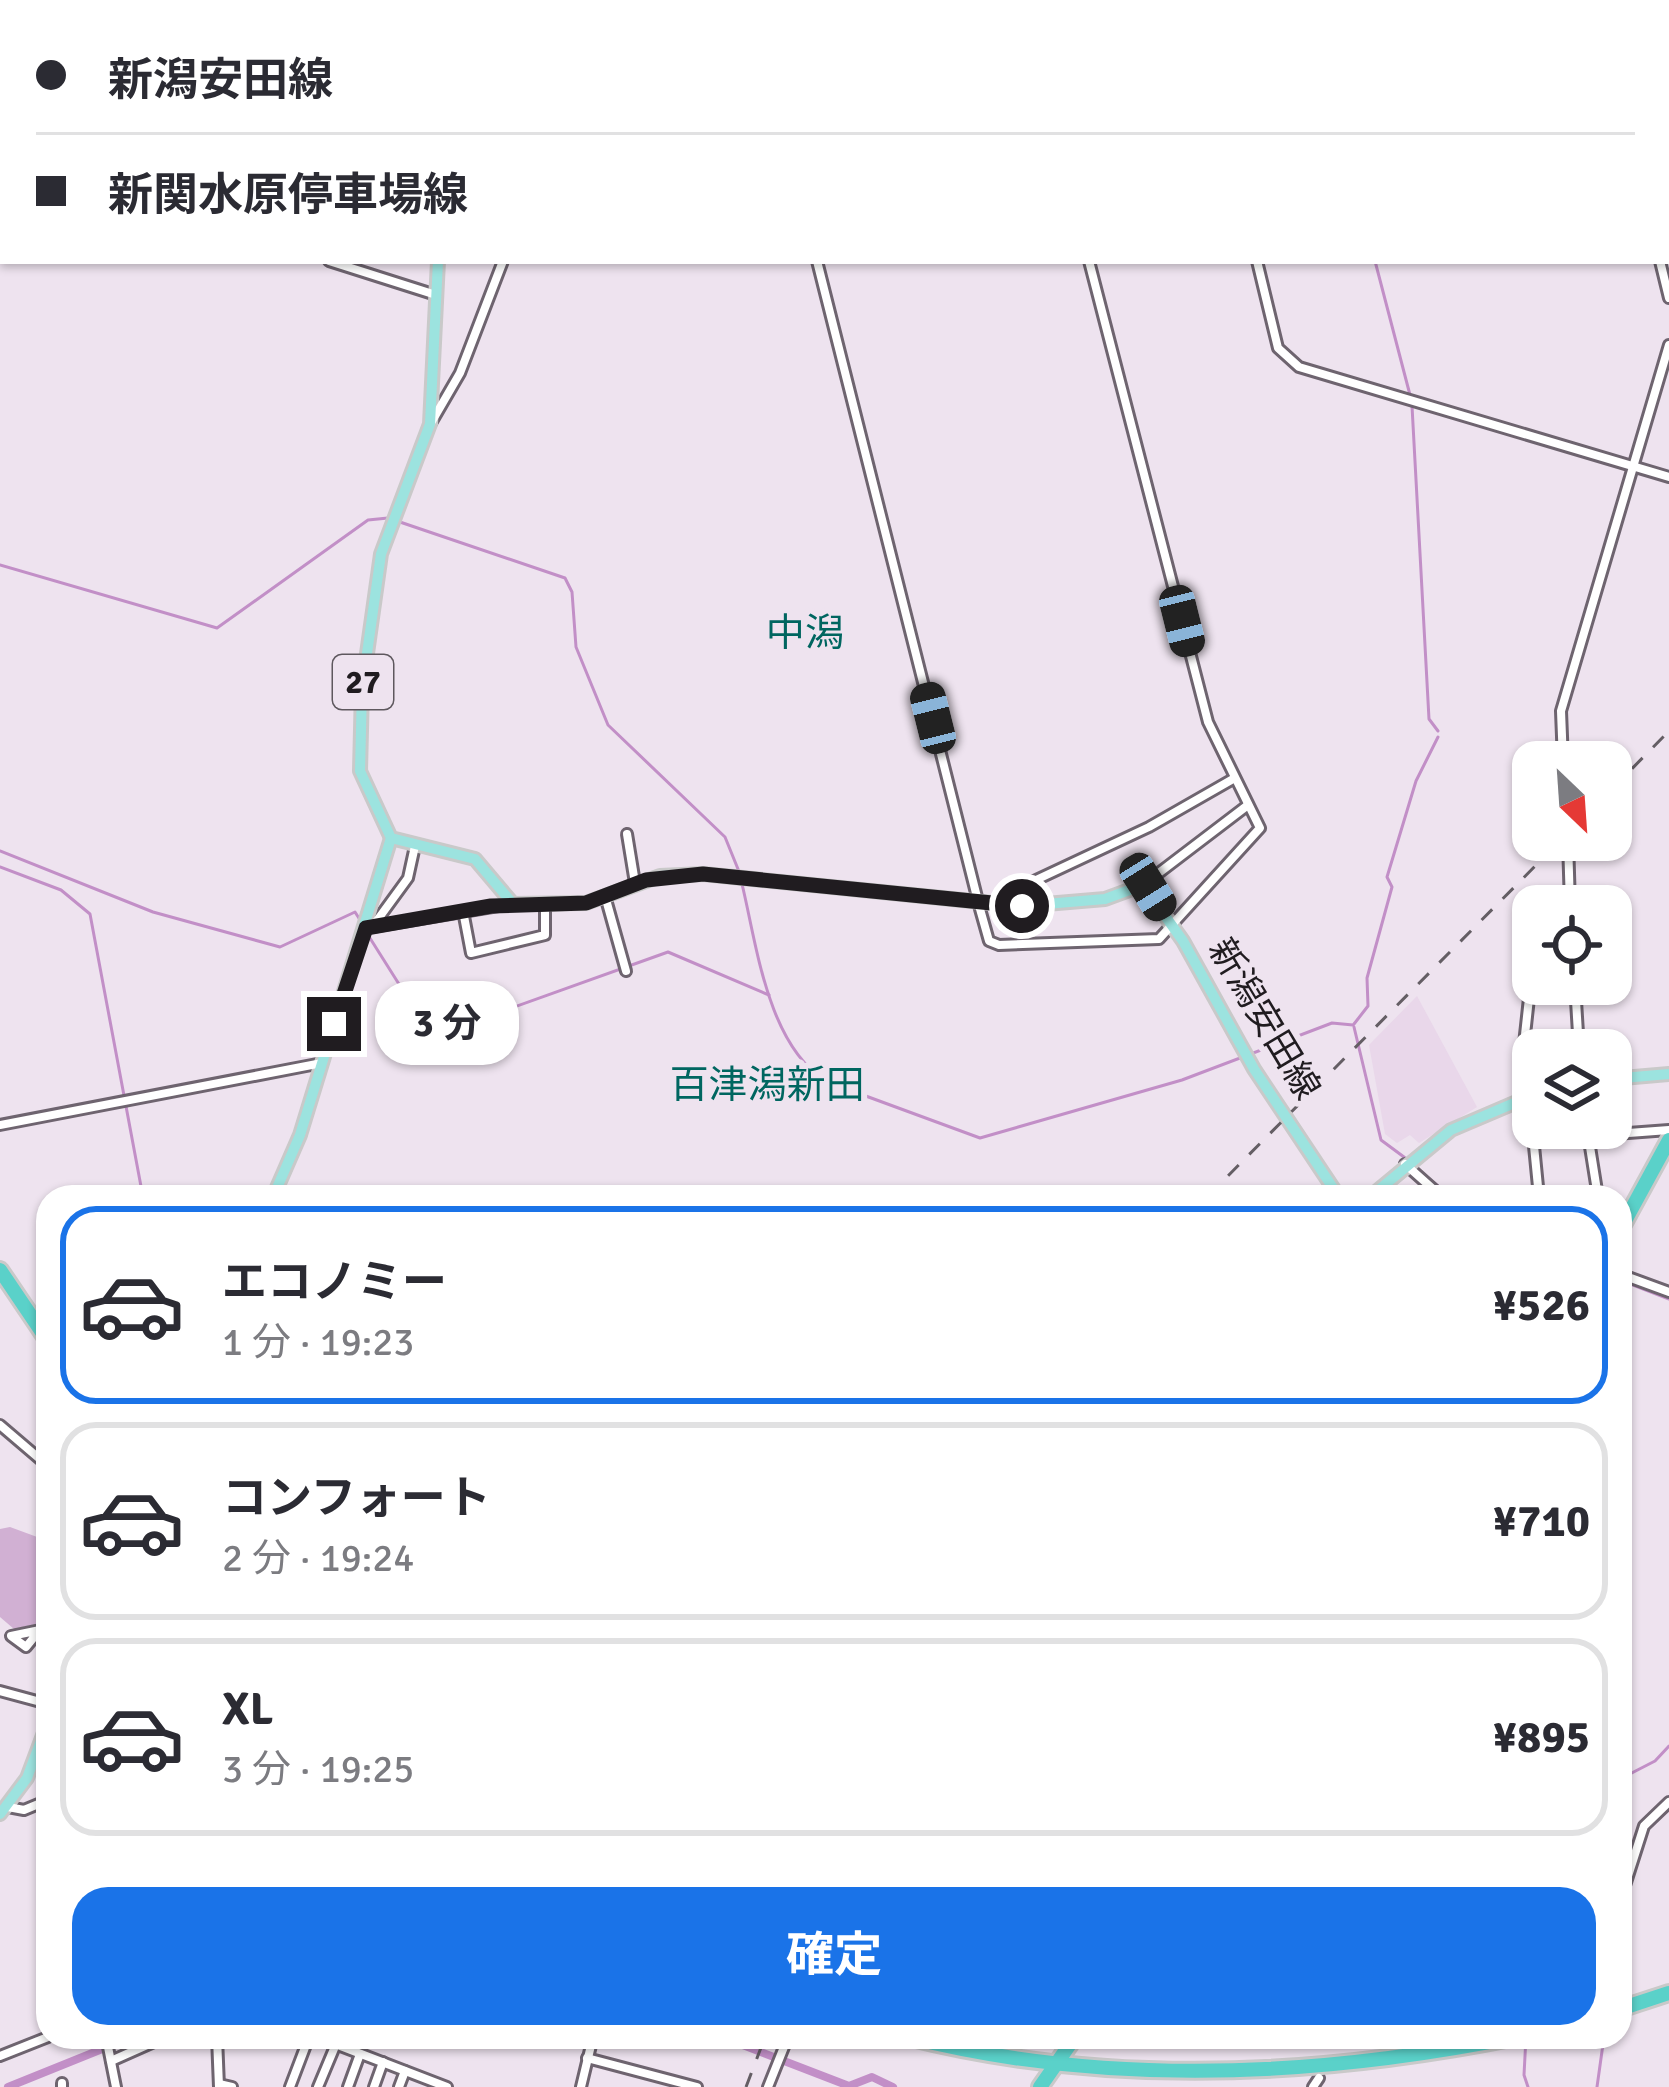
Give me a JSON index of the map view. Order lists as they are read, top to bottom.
{
  "streets": {
    "main road": ["27", "新潟安田線"]
  },
  "districts": ["中潟", "百津潟新田"],
  "north": "bottom right",
  "page": {
    "banner": ["新潟安田線", "新関水原停車場線"],
    "bubble": "3 分",
    "list": [
      {
        "name": "エコノミー",
        "note": "1 分 · 19:23",
        "value": "¥526"
      },
      {
        "name": "コンフォート",
        "note": "2 分 · 19:24",
        "value": "¥710"
      },
      {
        "name": "XL",
        "note": "3 分 · 19:25",
        "value": "¥895"
      }
    ],
    "buttons": "確定"
  }
}
